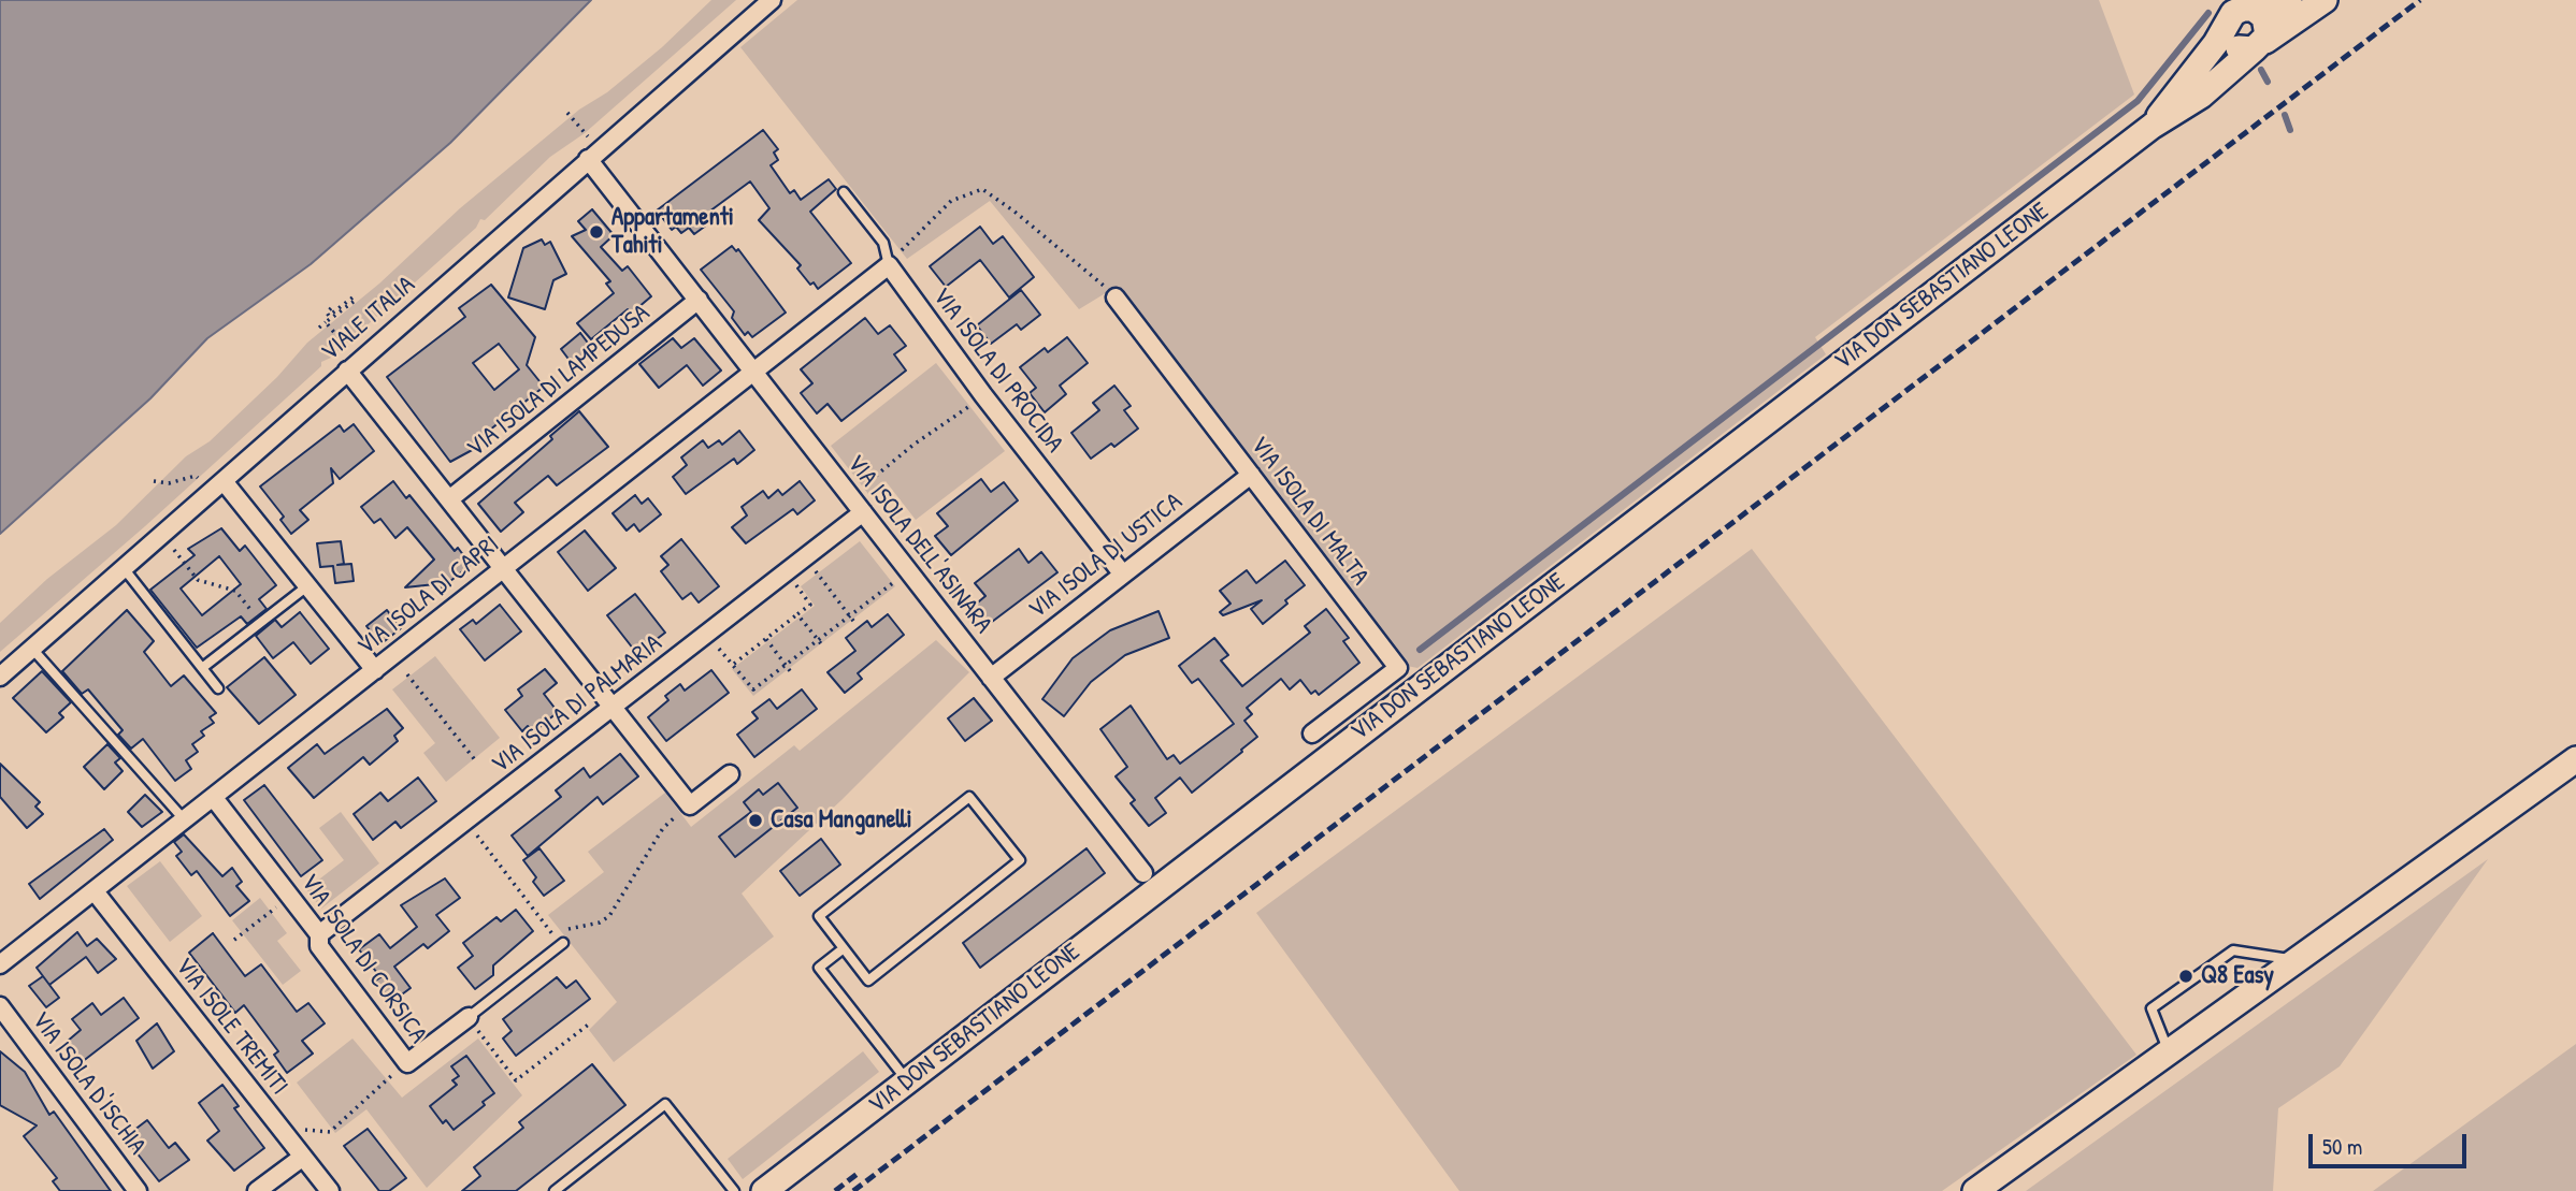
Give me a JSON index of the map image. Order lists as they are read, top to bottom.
{
  "streets": {
    "street": [
      "VIA DON SEBASTIANO LEONE",
      "VIALE ITALIA",
      "VIA ISOLA DI PROCIDA",
      "VIA ISOLA DI LAMPEDUSA",
      "VIA ISOLA DI MALTA",
      "VIA ISOLA DELL'ASINARA",
      "VIA ISOLA DI USTICA",
      "VIA ISOLA DI CAPRI",
      "VIA ISOLA DI PALMARIA",
      "VIA ISOLA DI CORSICA",
      "VIA ISOLE TREMITI",
      "VIA ISOLA D'ISCHIA"
    ]
  },
  "crossings": [
    ["VIALE ITALIA", "VIA ISOLA DELL'ASINARA"],
    ["VIA ISOLA DI PROCIDA", "VIA ISOLA DI USTICA"],
    ["VIA ISOLA DI PROCIDA", "VIA ISOLA DI CAPRI"],
    ["VIA ISOLA DI LAMPEDUSA", "VIA ISOLA DELL'ASINARA"],
    ["VIA ISOLA DI MALTA", "VIA ISOLA DI USTICA"],
    ["VIA ISOLA DELL'ASINARA", "VIA ISOLA DI USTICA"],
    ["VIA ISOLA DELL'ASINARA", "VIA ISOLA DI CAPRI"],
    ["VIA ISOLA DELL'ASINARA", "VIA ISOLA DI PALMARIA"],
    ["VIA ISOLA DI CAPRI", "VIA ISOLA DI CORSICA"],
    ["VIA ISOLA DI CAPRI", "VIA ISOLE TREMITI"],
    ["VIA ISOLA DI PALMARIA", "VIA ISOLA DI CORSICA"]
  ],
  "places": ["Appartamenti Tahiti", "Casa Manganelli", "Q8 Easy"],
  "scale_bar": "50 m"
}
